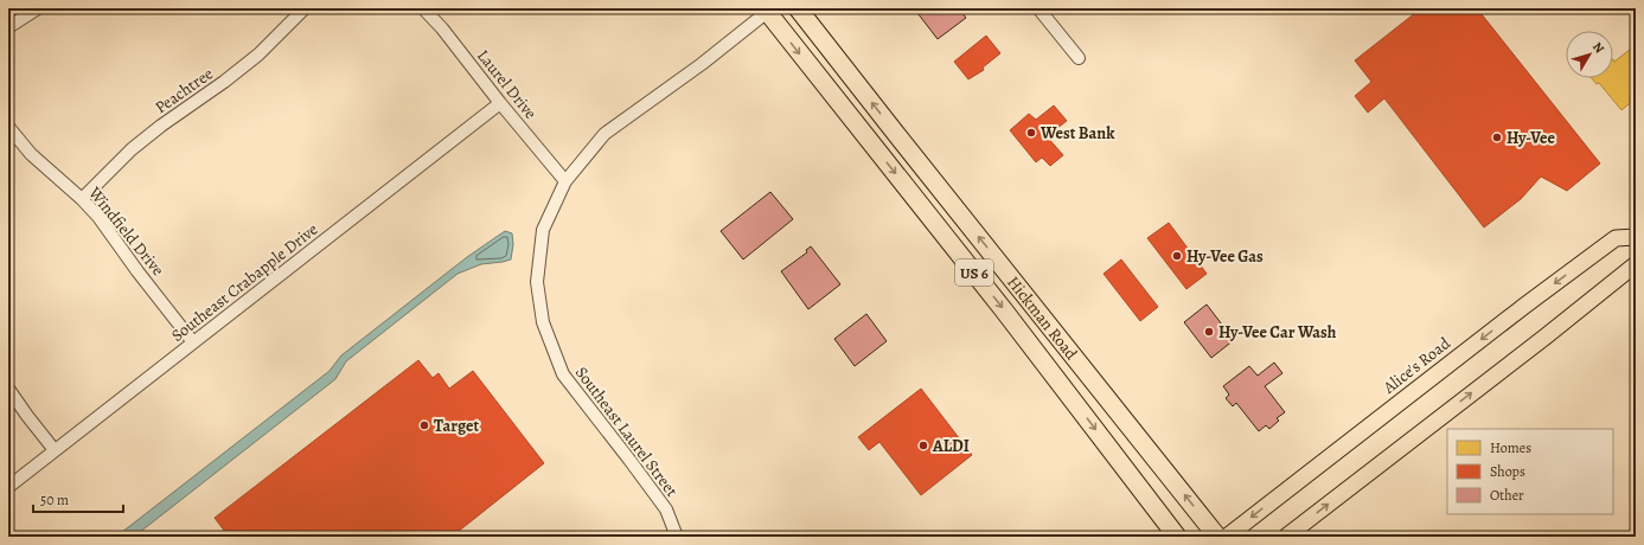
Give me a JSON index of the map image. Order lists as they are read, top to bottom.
{
  "streets": {
    "highway": ["US 6", "Hickman Road"],
    "main road": ["Alice's Road"],
    "street": [
      "Laurel Drive",
      "Peachtree",
      "Windfield Drive",
      "Southeast Crabapple Drive",
      "Southeast Laurel Street"
    ]
  },
  "crossings": [
    ["Laurel Drive", "Southeast Crabapple Drive"],
    ["Laurel Drive", "Southeast Laurel Street"],
    ["Peachtree", "Windfield Drive"],
    ["Windfield Drive", "Southeast Crabapple Drive"],
    ["Hickman Road", "Southeast Laurel Street"]
  ],
  "places": [
    "West Bank",
    "Hy-Vee",
    "Hy-Vee Gas",
    "Hy-Vee Car Wash",
    "Target",
    "ALDI"
  ],
  "legend": ["Homes", "Shops", "Other"],
  "scale_bar": "50 m",
  "north": "top right"
}
